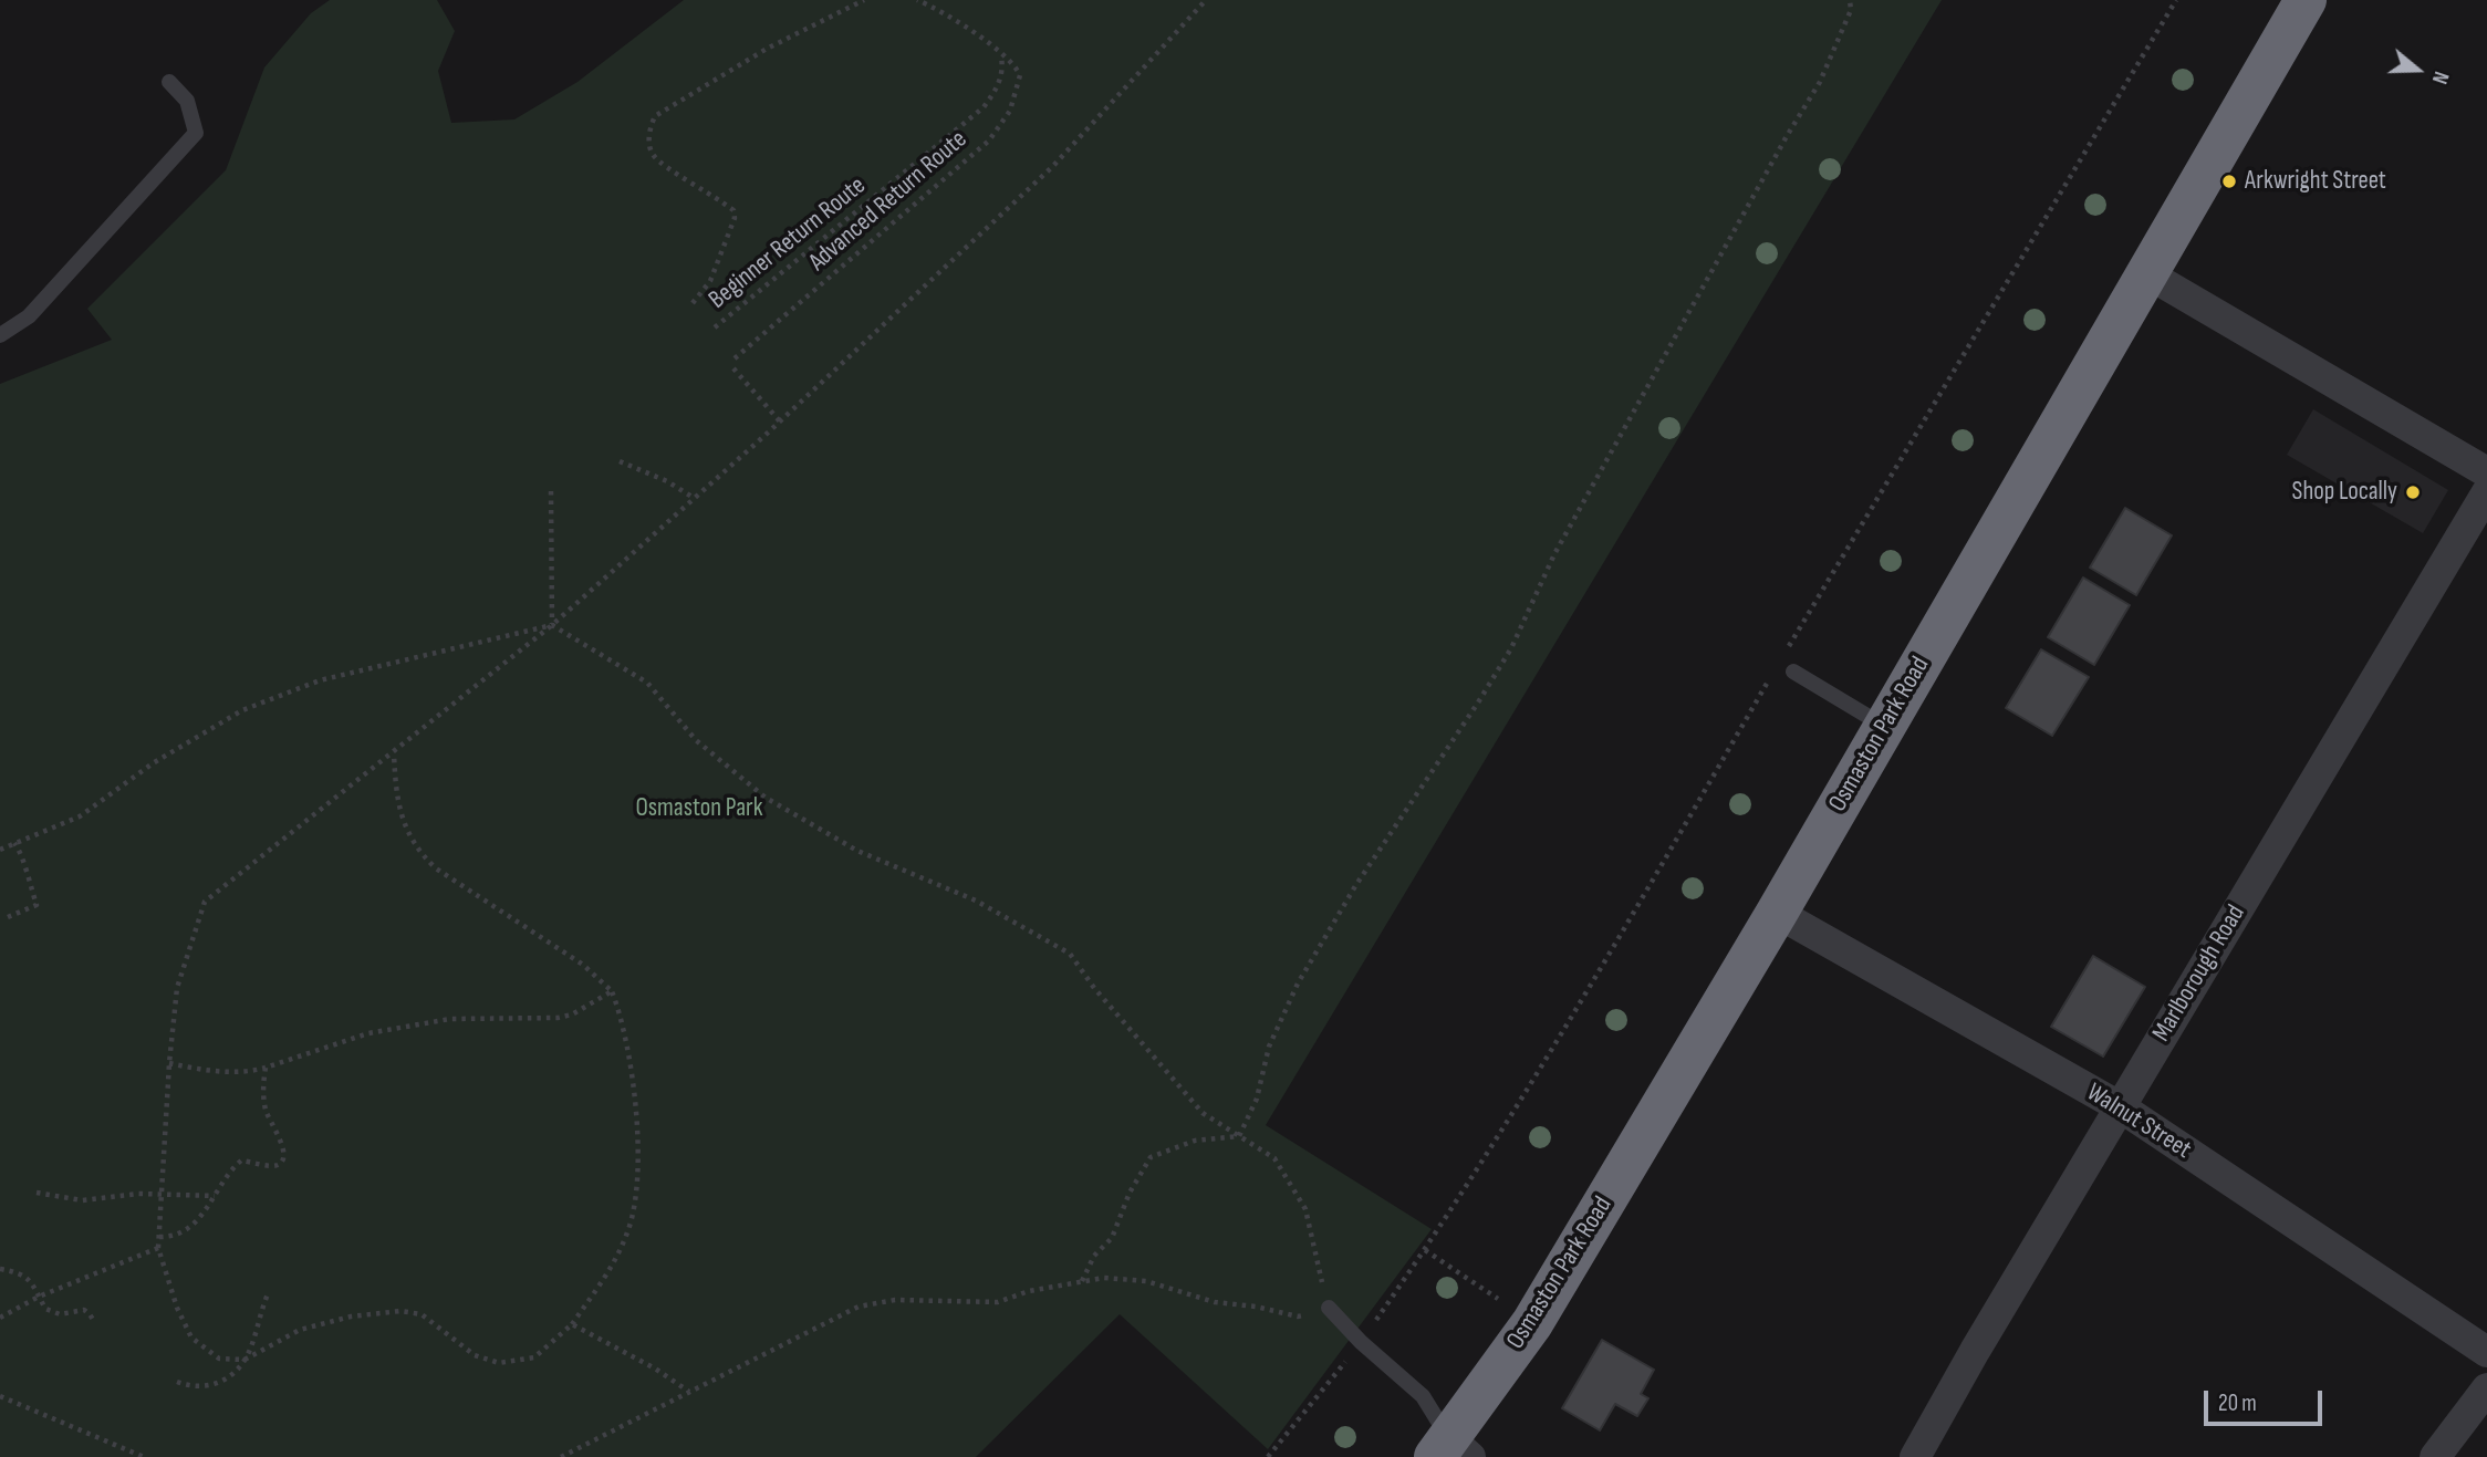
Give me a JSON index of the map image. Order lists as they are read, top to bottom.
{
  "streets": {
    "highway": ["Osmaston Park Road"],
    "street": ["Marlborough Road", "Walnut Street"],
    "path": ["Advanced Return Route", "Beginner Return Route"]
  },
  "crossings": [
    ["Advanced Return Route", "Beginner Return Route"],
    ["Osmaston Park Road", "Walnut Street"],
    ["Marlborough Road", "Walnut Street"]
  ],
  "parks": ["Osmaston Park"],
  "places": ["Arkwright Street", "Shop Locally"],
  "scale_bar": "20 m",
  "north": "right"
}
